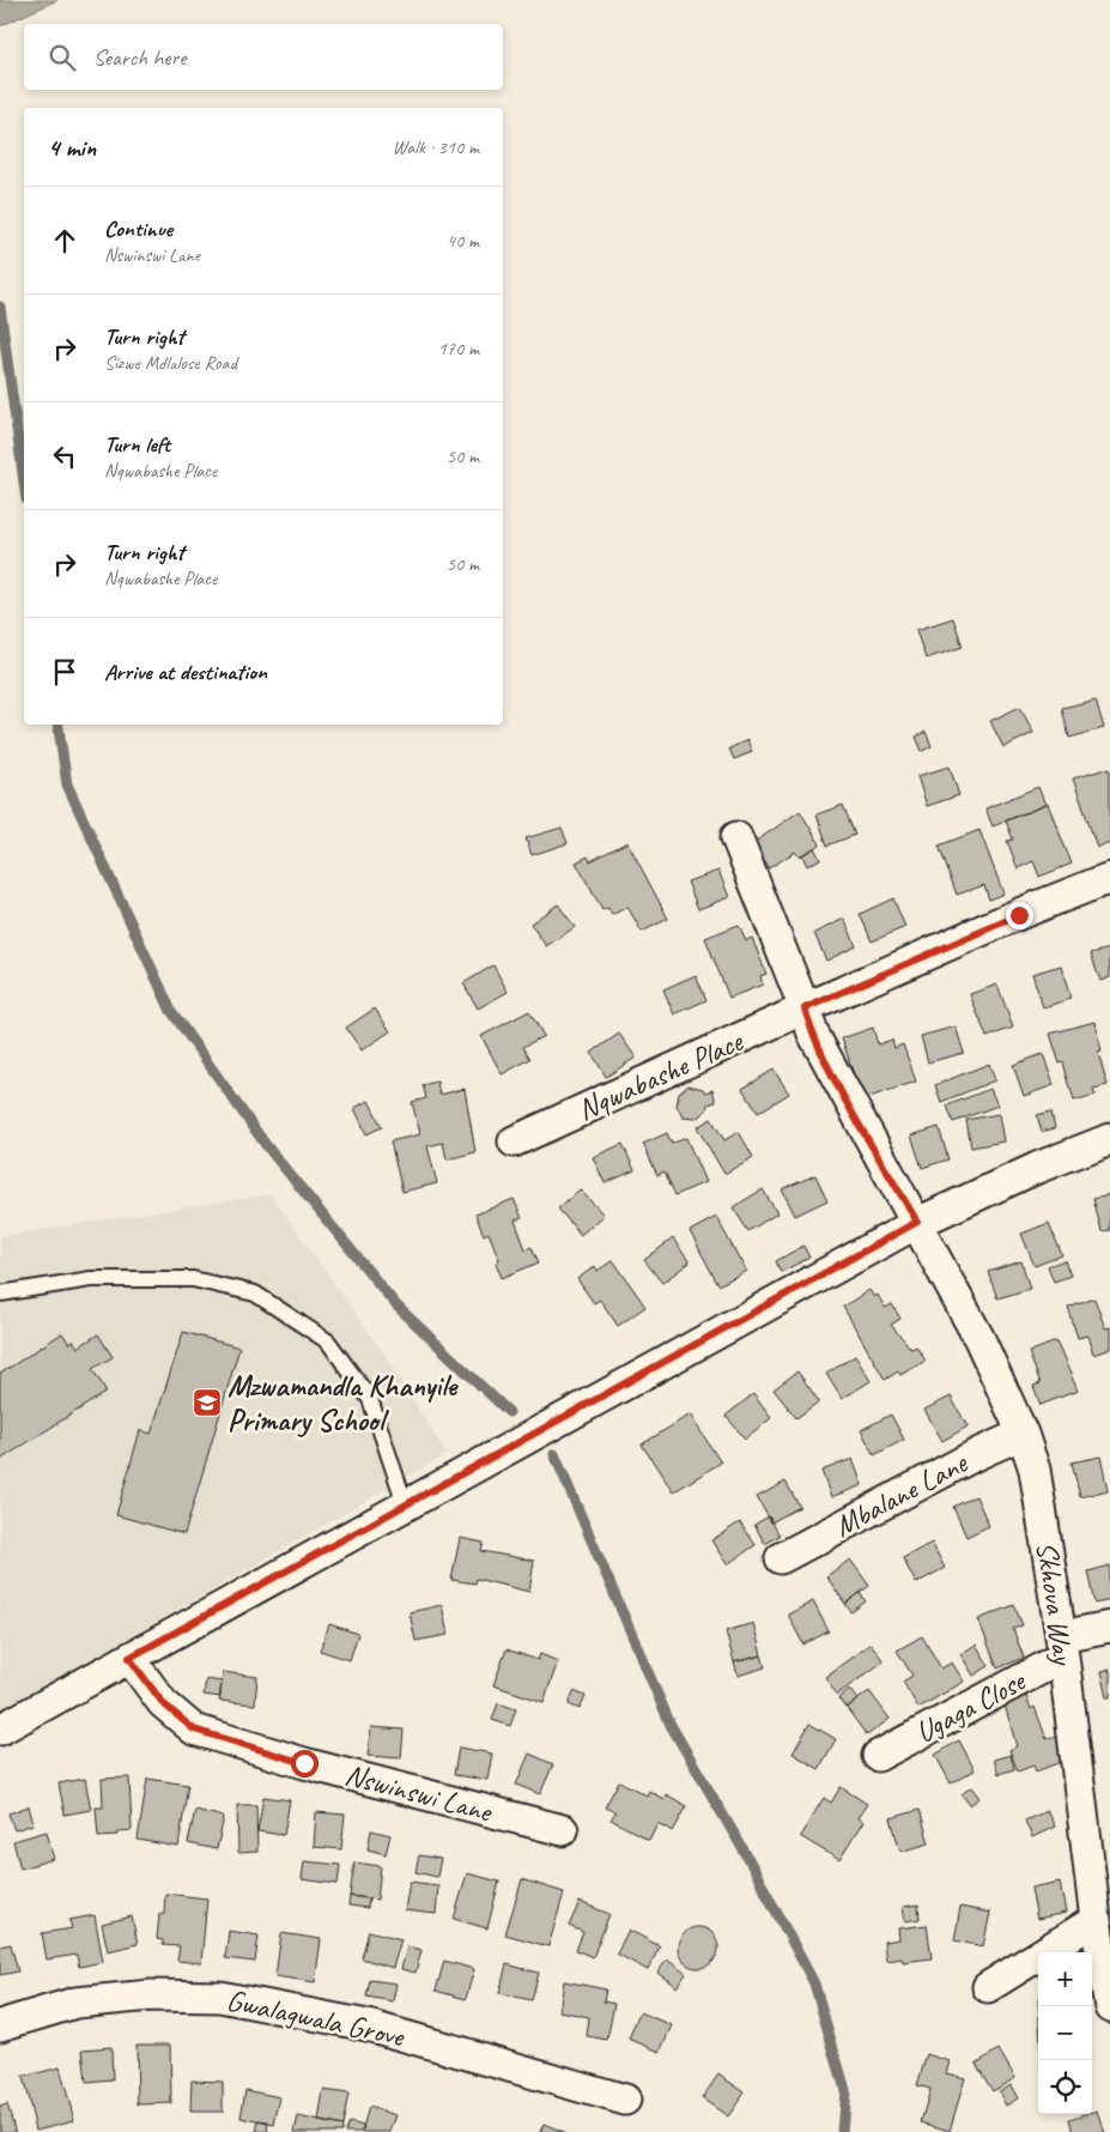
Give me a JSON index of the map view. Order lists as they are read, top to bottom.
{
  "streets": {
    "street": [
      "Nqwabashe Place",
      "Mbalane Lane",
      "Skhova Way",
      "Ugaga Close",
      "Nswinswi Lane",
      "Gwalagwala Grove"
    ]
  },
  "crossings": [
    ["Mbalane Lane", "Skhova Way"],
    ["Skhova Way", "Ugaga Close"]
  ],
  "places": {
    "school or university": ["Mzwamandla Khanyile Primary School"]
  },
  "page": {
    "search": "Search here",
    "heading": ["4 min", "Walk · 310 m"],
    "list": [
      ["Continue", "Nswinswi Lane", "40 m"],
      ["Turn right", "Sizwe Mdlalose Road", "170 m"],
      ["Turn left", "Nqwabashe Place", "50 m"],
      ["Turn right", "Nqwabashe Place", "50 m"],
      "Arrive at destination"
    ],
    "map_buttons": ["+", "−"]
  }
}
